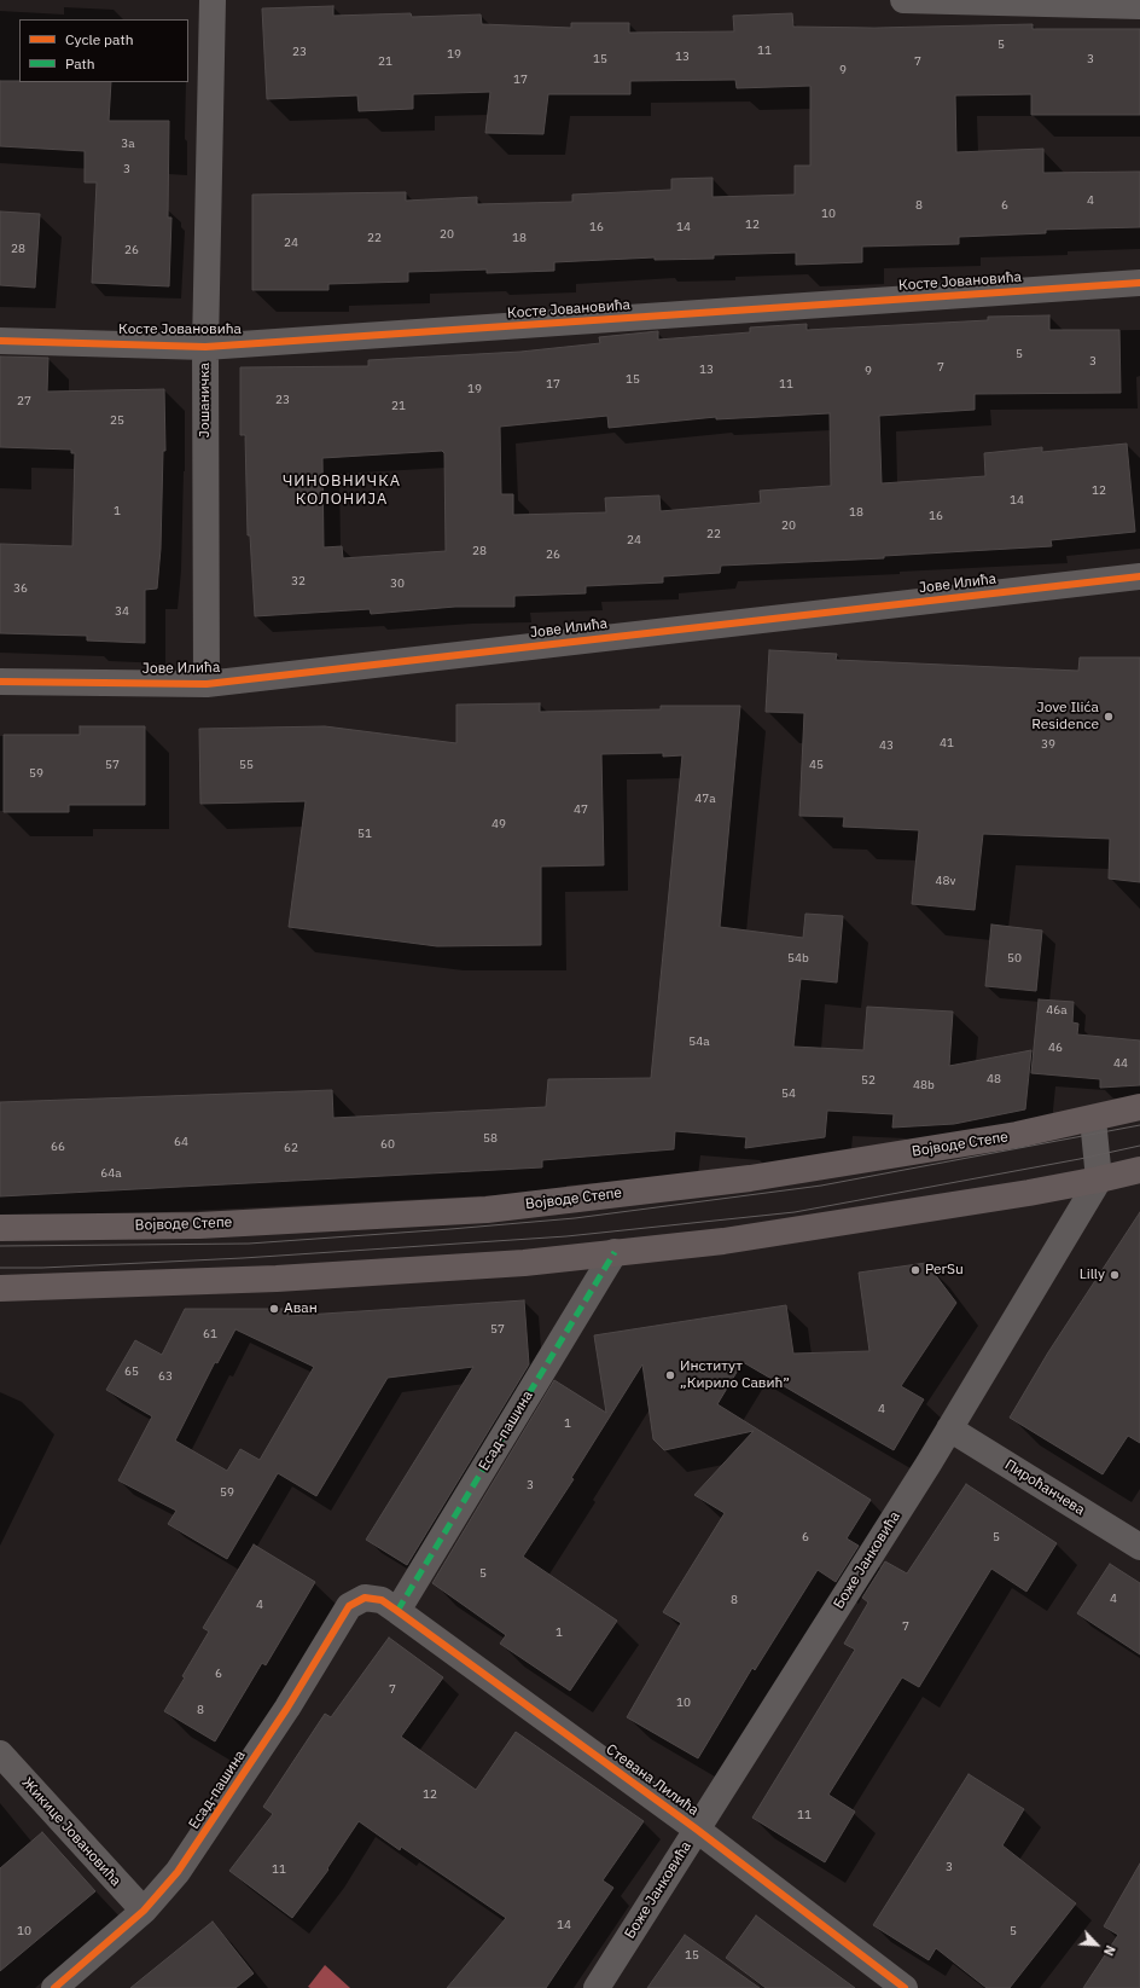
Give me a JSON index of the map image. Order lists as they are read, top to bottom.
{
  "streets": {
    "main road": ["Војводе Степе"],
    "street": [
      "Косте Јовановића",
      "Јошаничка",
      "Јове Илића",
      "Есад-пашина",
      "Пироћанчева",
      "Боже Јанковића",
      "Стевана Лилића",
      "Жикице Јовановића"
    ]
  },
  "crossings": [
    ["Косте Јовановића", "Јошаничка"],
    ["Јошаничка", "Јове Илића"],
    ["Есад-пашина", "Стевана Лилића"],
    ["Есад-пашина", "Жикице Јовановића"],
    ["Пироћанчева", "Боже Јанковића"],
    ["Боже Јанковића", "Стевана Лилића"]
  ],
  "districts": ["ЧИНОВНИЧКА КОЛОНИЈА"],
  "places": [
    "Jove Ilića Residence",
    "PerSu",
    "Lilly",
    "Аван",
    "Институт „Кирило Савић”"
  ],
  "house_numbers": [
    "5",
    "11",
    "23",
    "19",
    "13",
    "15",
    "3",
    "21",
    "7",
    "9",
    "17",
    "3a",
    "3",
    "4",
    "8",
    "6",
    "10",
    "12",
    "16",
    "14",
    "20",
    "22",
    "18",
    "24",
    "28",
    "26",
    "5",
    "3",
    "7",
    "13",
    "9",
    "15",
    "17",
    "11",
    "19",
    "23",
    "27",
    "21",
    "25",
    "12",
    "14",
    "1",
    "18",
    "16",
    "20",
    "22",
    "24",
    "28",
    "26",
    "32",
    "30",
    "36",
    "34",
    "41",
    "39",
    "43",
    "57",
    "55",
    "45",
    "59",
    "47a",
    "47",
    "49",
    "51",
    "48v",
    "54b",
    "50",
    "46a",
    "54a",
    "46",
    "44",
    "48",
    "52",
    "48b",
    "54",
    "58",
    "64",
    "60",
    "66",
    "62",
    "64a",
    "57",
    "61",
    "65",
    "63",
    "4",
    "1",
    "3",
    "59",
    "6",
    "5",
    "5",
    "4",
    "8",
    "4",
    "7",
    "1",
    "6",
    "7",
    "10",
    "8",
    "12",
    "11",
    "3",
    "11",
    "14",
    "10",
    "5",
    "15"
  ],
  "legend": ["Cycle path", "Path"],
  "north": "bottom right"
}
